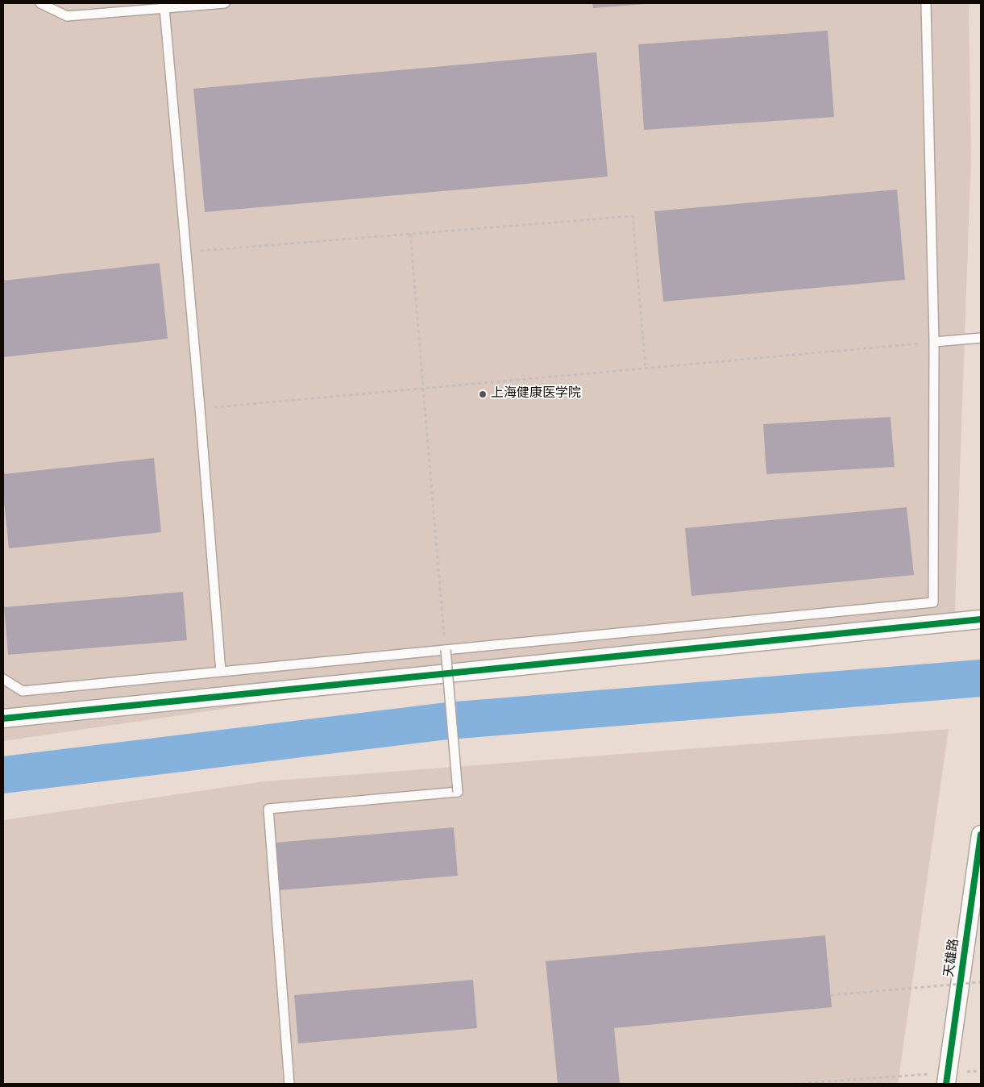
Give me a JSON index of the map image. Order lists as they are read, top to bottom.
{
  "streets": {
    "street": ["天雄路"]
  },
  "places": ["上海健康医学院"]
}
